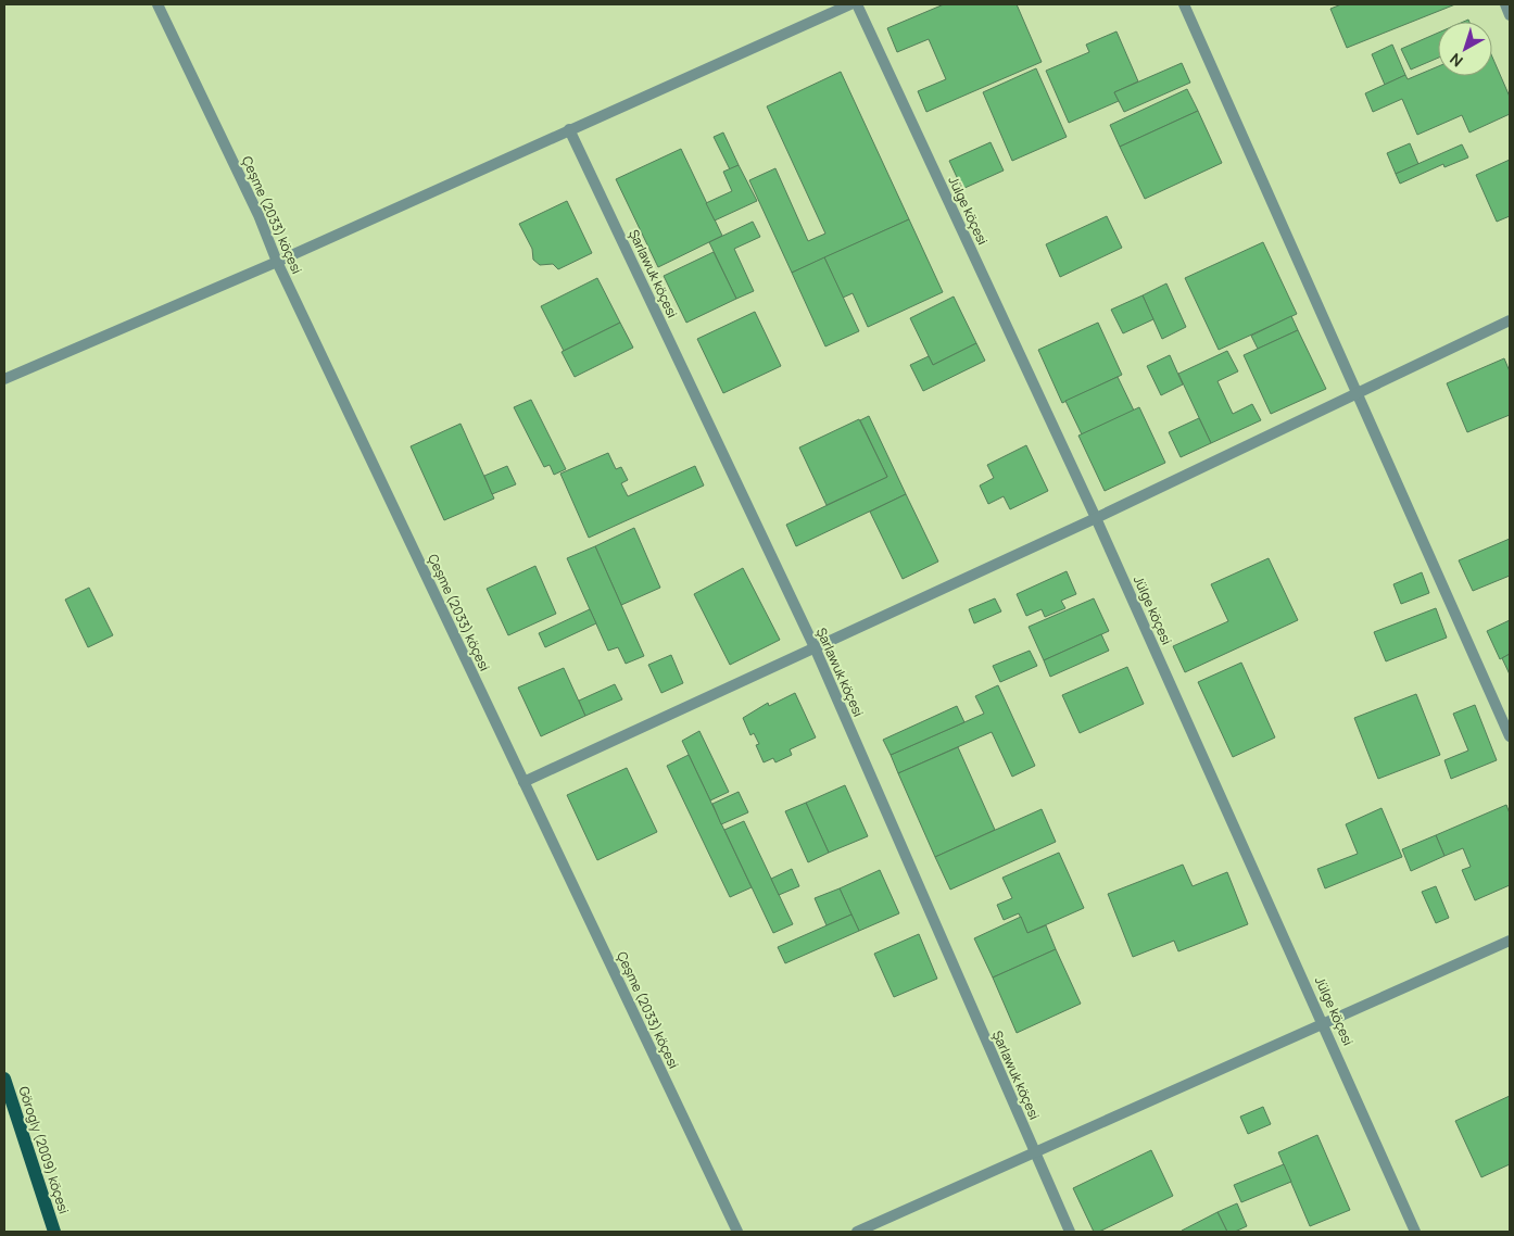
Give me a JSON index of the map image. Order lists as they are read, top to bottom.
{
  "streets": {
    "main road": ["Görogly (2009) köçesi"],
    "street": ["Jülge köçesi", "Çeşme (2033) köçesi", "Şarlawuk köçesi"]
  },
  "north": "bottom left"
}
